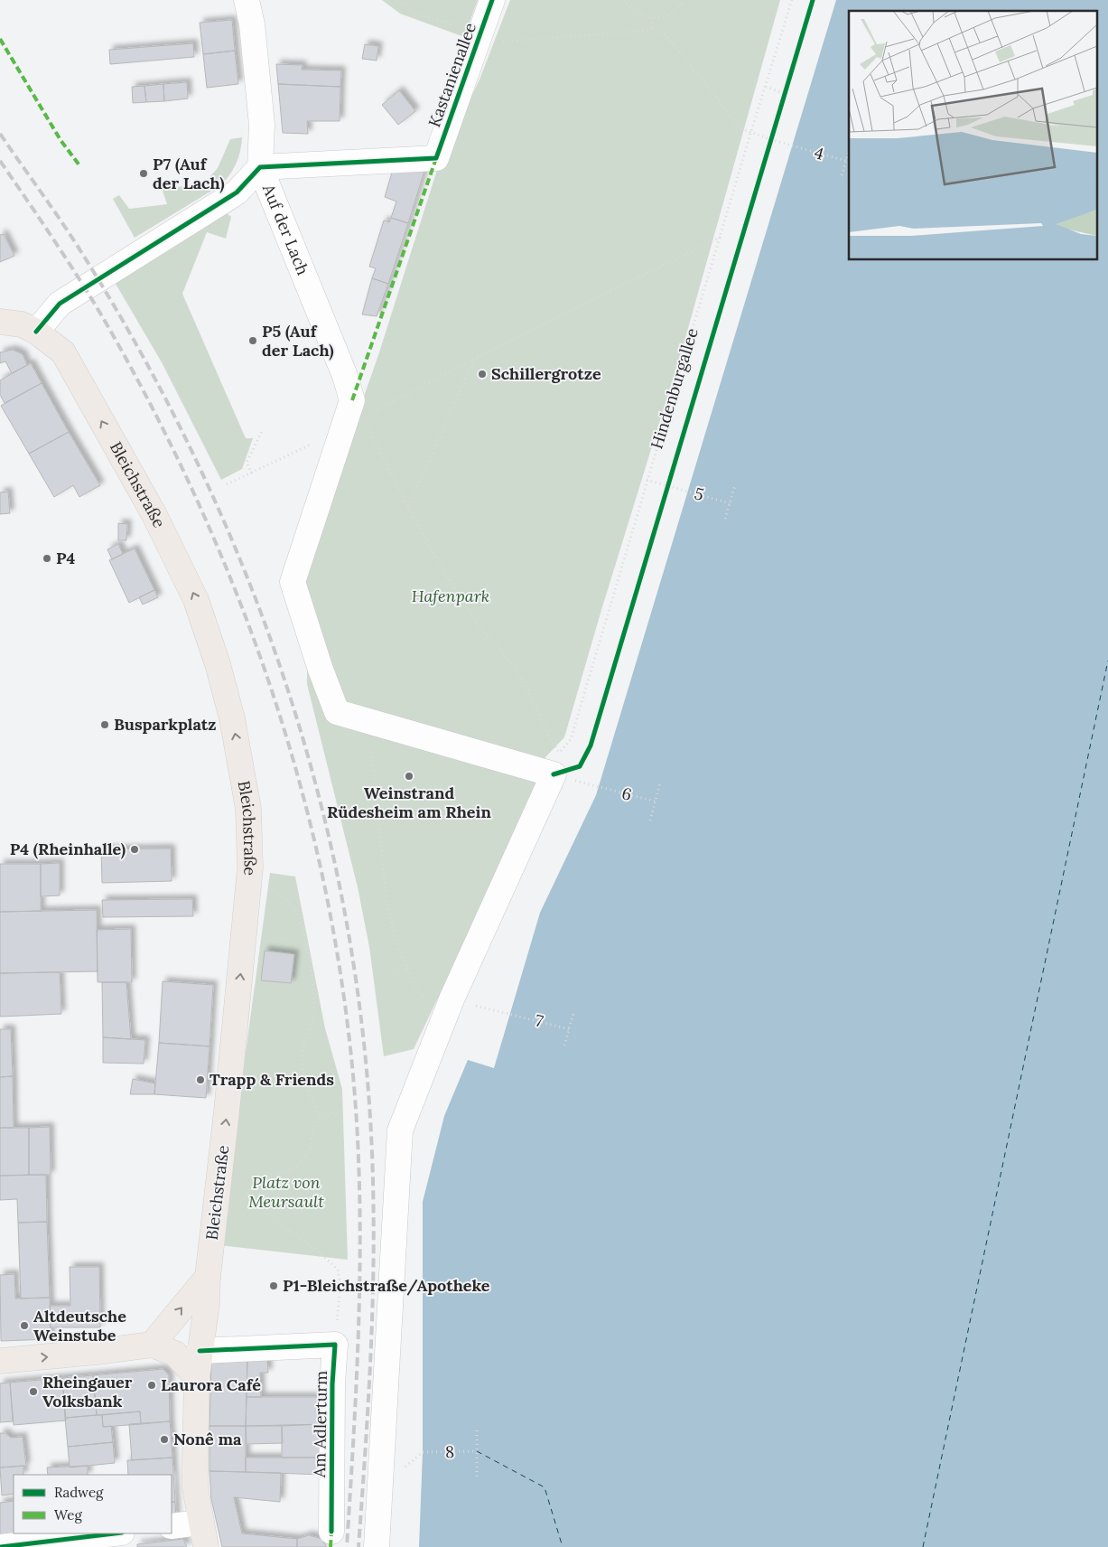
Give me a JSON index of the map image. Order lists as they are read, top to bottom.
{
  "streets": {
    "main road": ["Bleichstraße"],
    "street": ["Kastanienallee", "Auf der Lach", "Am Adlerturm"],
    "path": [
      "4",
      "Hindenburgallee",
      "5",
      "6",
      "7",
      "8"
    ]
  },
  "crossings": [
    ["Kastanienallee", "Auf der Lach"],
    ["4", "Hindenburgallee"],
    ["Hindenburgallee", "5"]
  ],
  "one_way": ["Bleichstraße"],
  "parks": ["Hafenpark", "Platz von Meursault"],
  "places": [
    "P7 (Auf der Lach)",
    "P5 (Auf der Lach)",
    "Schillergrotze",
    "P4",
    "Busparkplatz",
    "Weinstrand Rüdesheim am Rhein",
    "P4 (Rheinhalle)",
    "Trapp & Friends",
    "P1-Bleichstraße/Apotheke",
    "Altdeutsche Weinstube",
    "Laurora Café",
    "Rheingauer Volksbank",
    "Nonê ma"
  ],
  "legend": ["Radweg", "Weg"]
}
